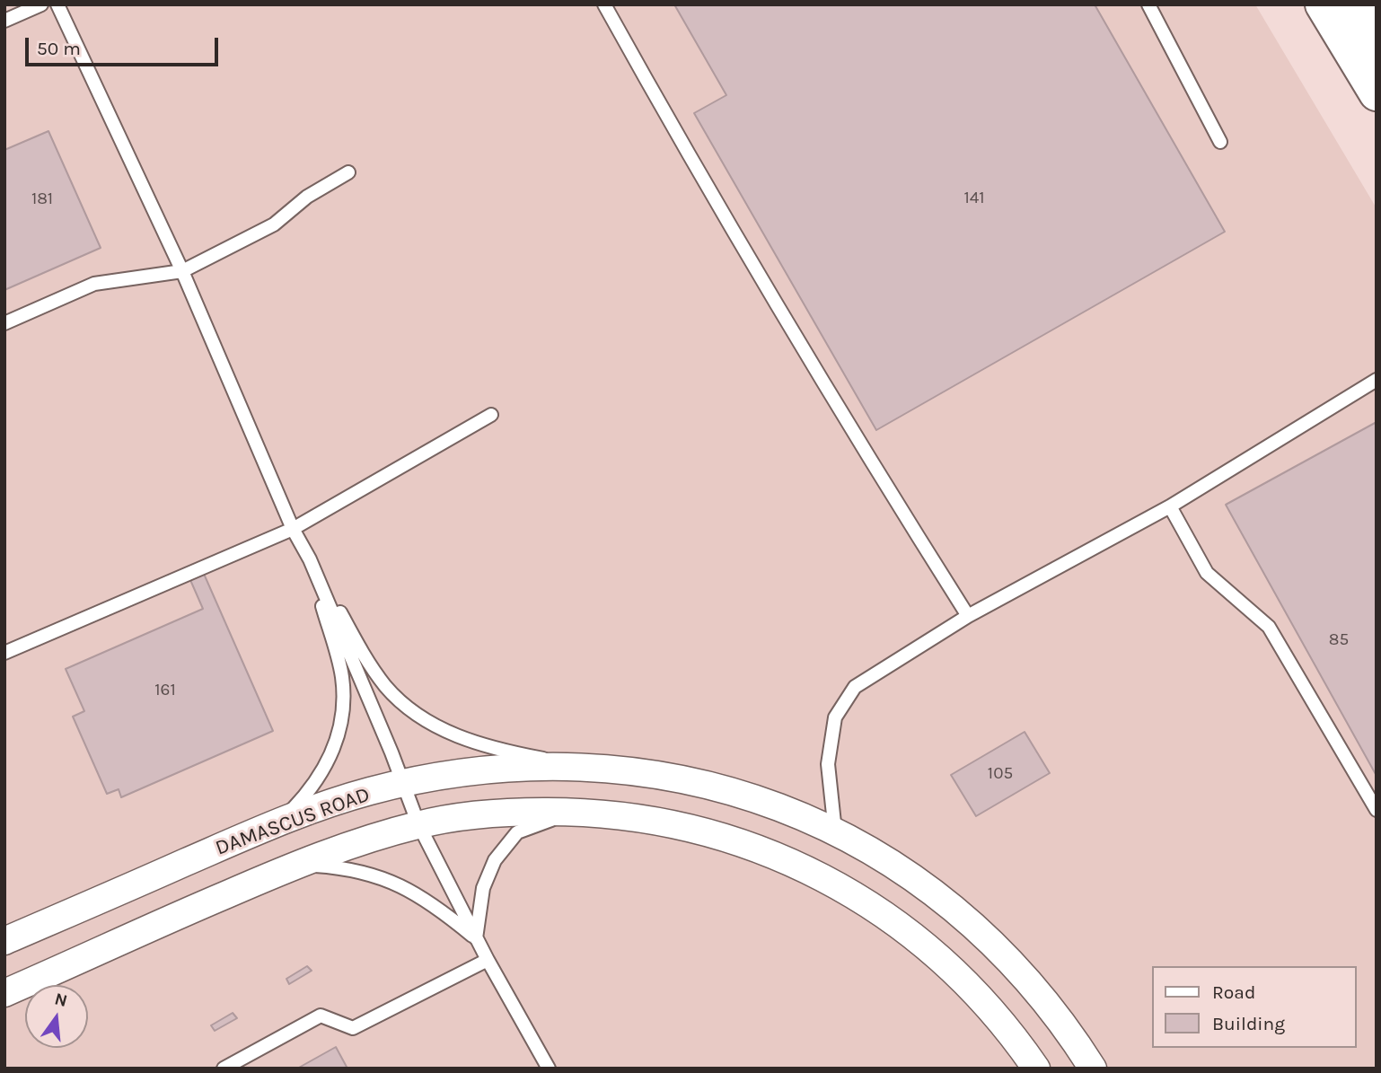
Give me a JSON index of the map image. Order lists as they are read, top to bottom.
{
  "streets": {
    "street": ["DAMASCUS ROAD"]
  },
  "house_numbers": [
    "141",
    "181",
    "85",
    "161",
    "105"
  ],
  "legend": ["Road", "Building"],
  "scale_bar": "50 m",
  "north": "top"
}
